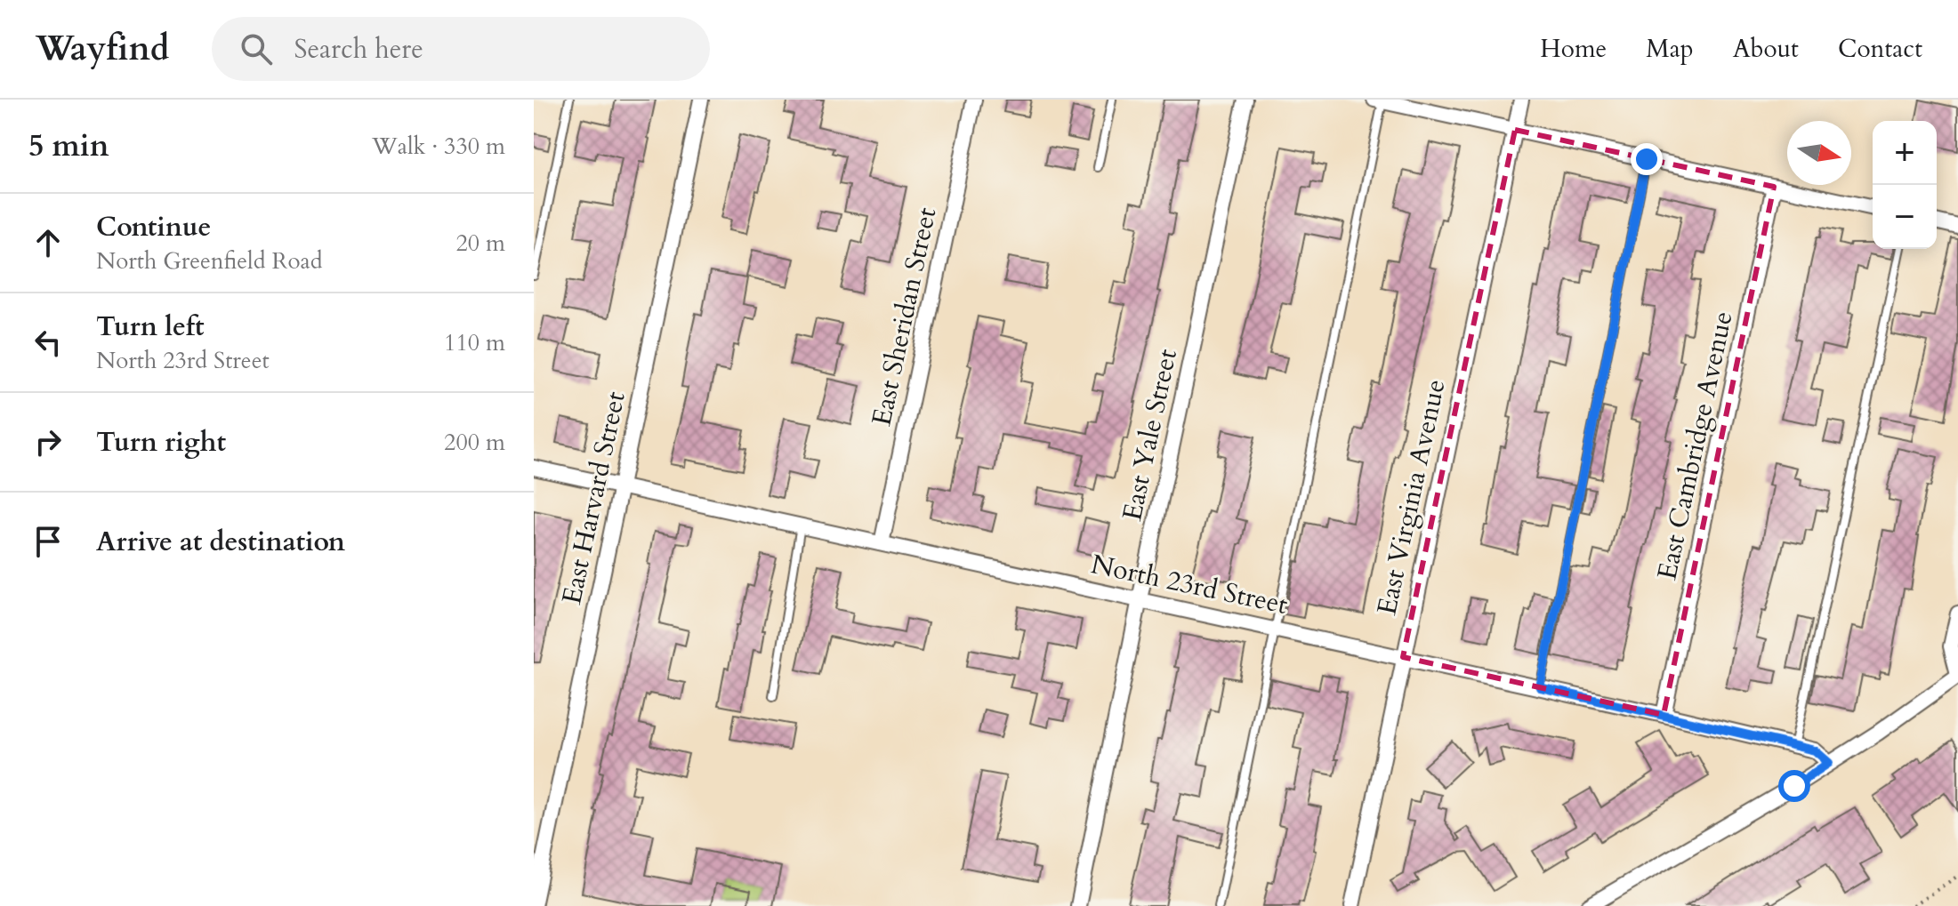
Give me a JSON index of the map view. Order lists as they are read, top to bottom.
{
  "streets": {
    "street": [
      "East Sheridan Street",
      "East Yale Street",
      "East Cambridge Avenue",
      "East Virginia Avenue",
      "East Harvard Street",
      "North 23rd Street"
    ]
  },
  "crossings": [
    ["East Sheridan Street", "North 23rd Street"],
    ["East Yale Street", "North 23rd Street"],
    ["East Cambridge Avenue", "North 23rd Street"],
    ["East Virginia Avenue", "North 23rd Street"],
    ["East Harvard Street", "North 23rd Street"]
  ],
  "north": "right",
  "page": {
    "header": "Wayfind",
    "search": "Search here",
    "nav": [
      "Home",
      "Map",
      "About",
      "Contact"
    ],
    "heading": ["5 min", "Walk · 330 m"],
    "map_buttons": ["+", "−"],
    "list": [
      ["Continue", "North Greenfield Road", "20 m"],
      ["Turn left", "North 23rd Street", "110 m"],
      ["Turn right", "200 m"],
      "Arrive at destination"
    ]
  }
}
